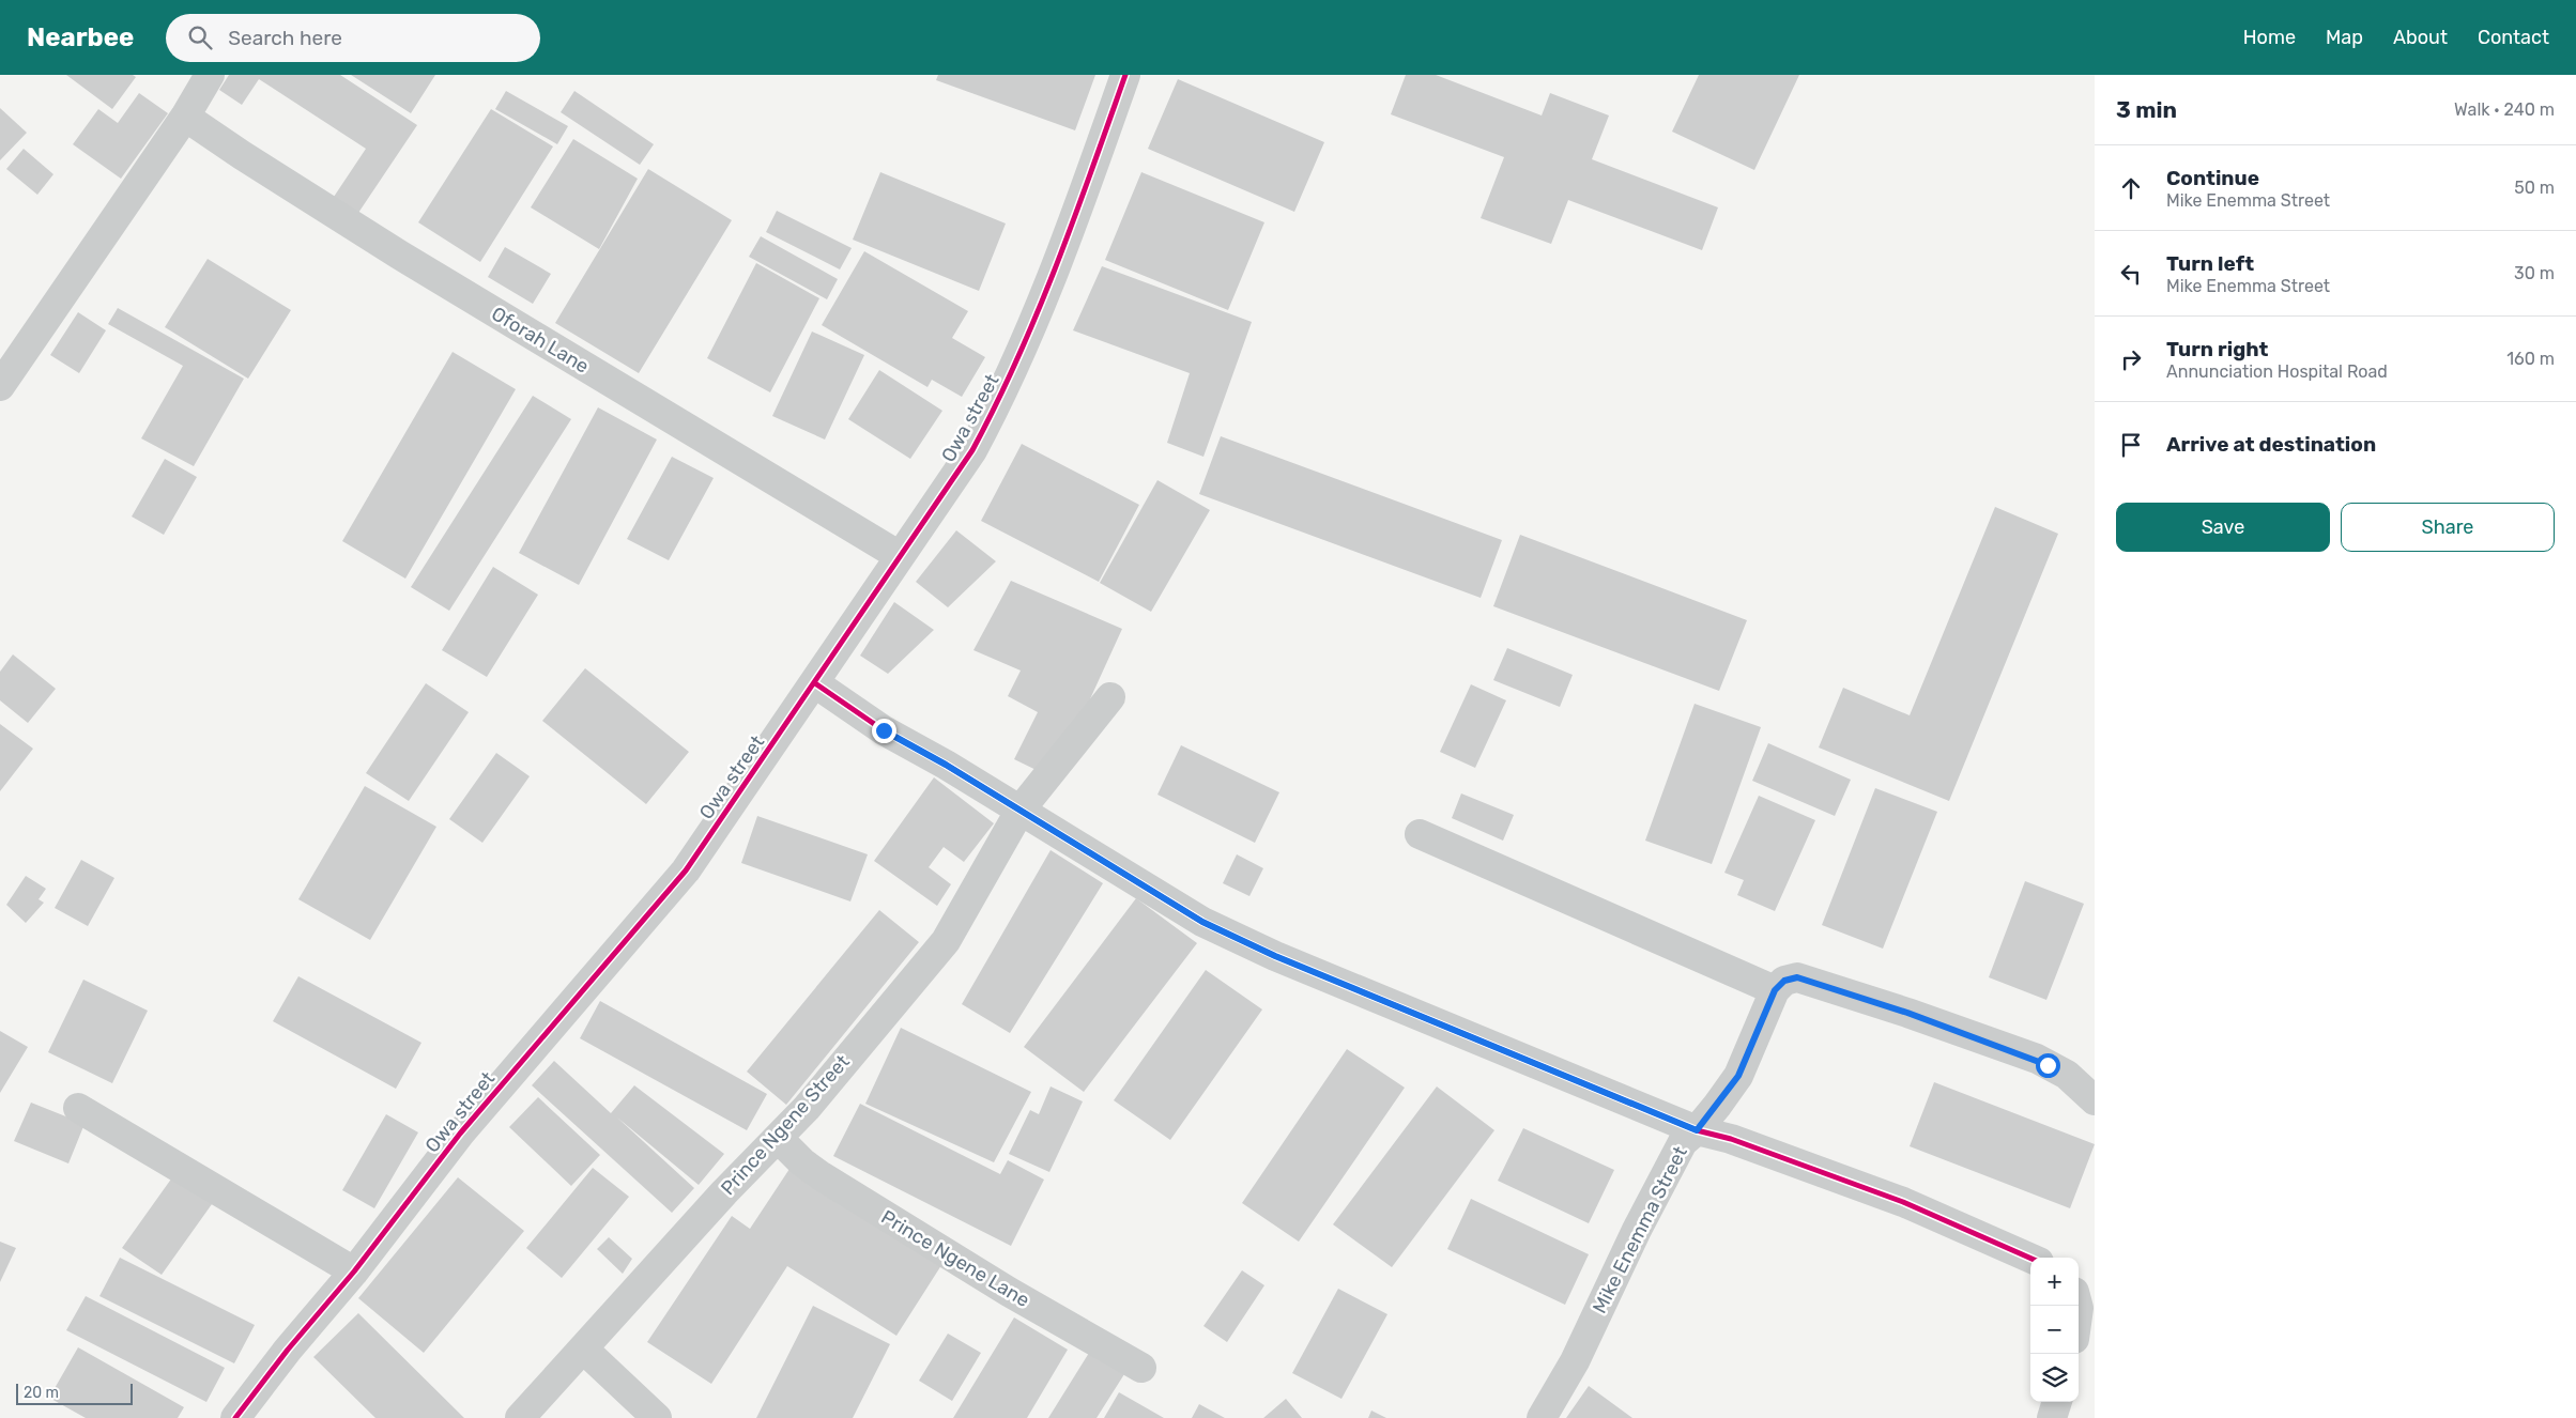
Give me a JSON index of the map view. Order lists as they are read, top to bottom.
{
  "streets": {
    "street": [
      "Oforah Lane",
      "Owa street",
      "Prince Ngene Street",
      "Mike Enemma Street",
      "Prince Ngene Lane"
    ]
  },
  "crossings": [
    ["Oforah Lane", "Owa street"],
    ["Prince Ngene Street", "Prince Ngene Lane"]
  ],
  "scale_bar": "20 m",
  "page": {
    "header": "Nearbee",
    "search": "Search here",
    "nav": [
      "Home",
      "Map",
      "About",
      "Contact"
    ],
    "heading": ["3 min", "Walk · 240 m"],
    "list": [
      ["Continue", "Mike Enemma Street", "50 m"],
      ["Turn left", "Mike Enemma Street", "30 m"],
      ["Turn right", "Annunciation Hospital Road", "160 m"],
      "Arrive at destination"
    ],
    "buttons": ["Save", "Share"],
    "map_buttons": ["+", "−"],
    "scale": "20 m"
  }
}
